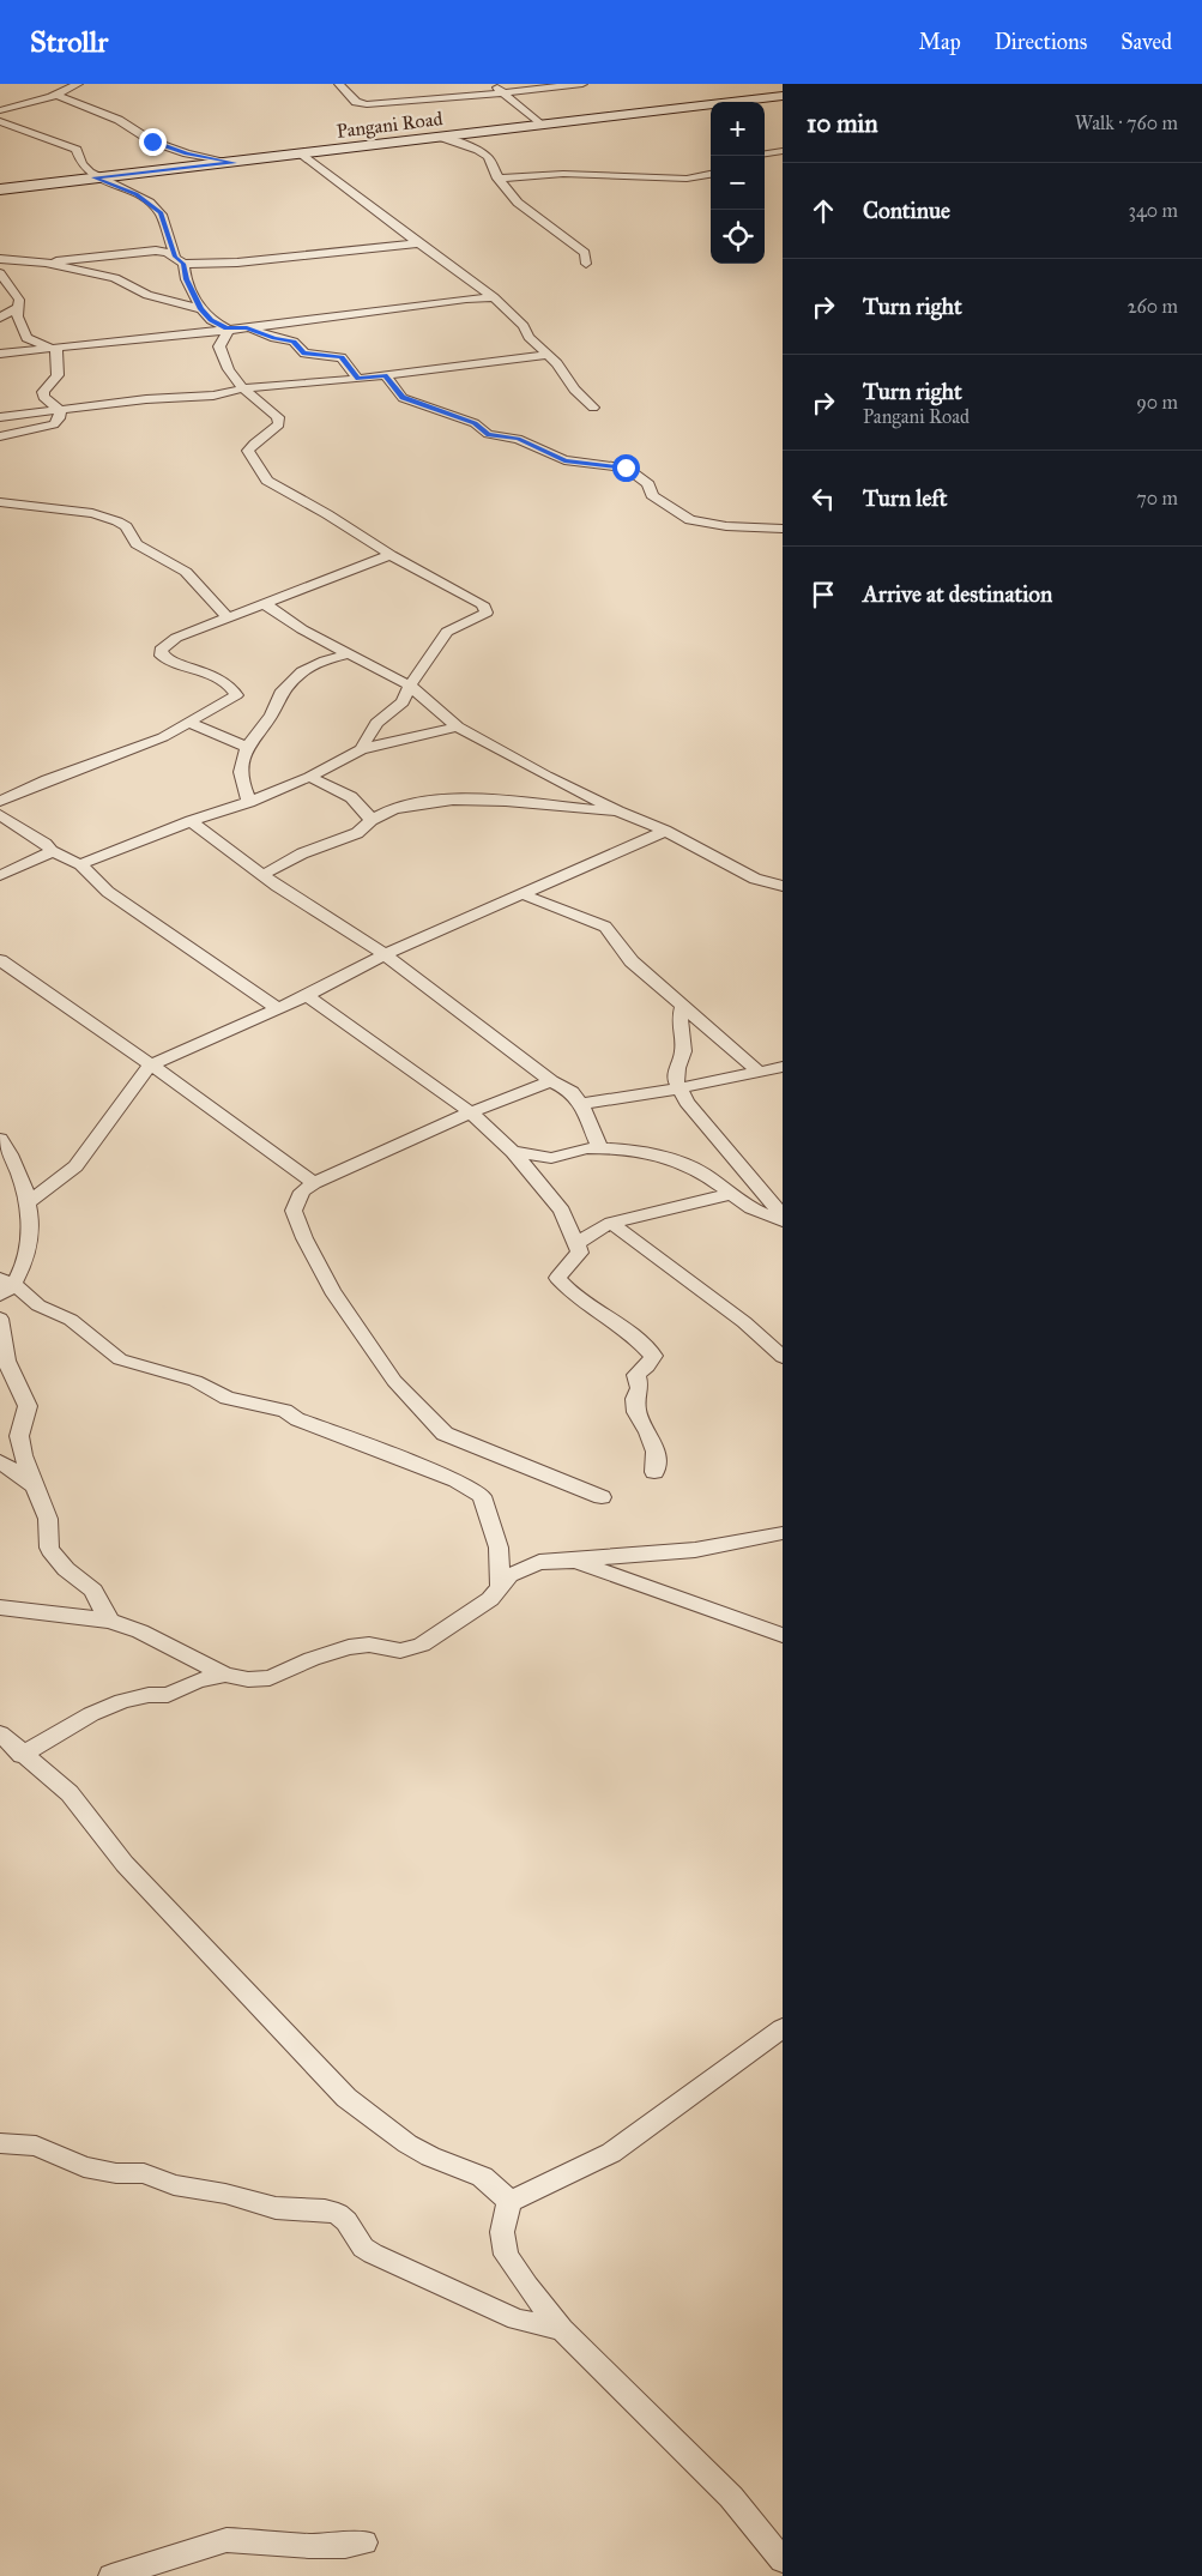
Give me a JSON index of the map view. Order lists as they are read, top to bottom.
{
  "streets": {
    "main road": ["Pangani Road"]
  },
  "page": {
    "header": "Strollr",
    "nav": ["Map", "Directions", "Saved"],
    "heading": ["10 min", "Walk · 760 m"],
    "map_buttons": ["+", "−"],
    "list": [
      ["Continue", "340 m"],
      ["Turn right", "260 m"],
      ["Turn right", "Pangani Road", "90 m"],
      ["Turn left", "70 m"],
      "Arrive at destination"
    ]
  }
}
